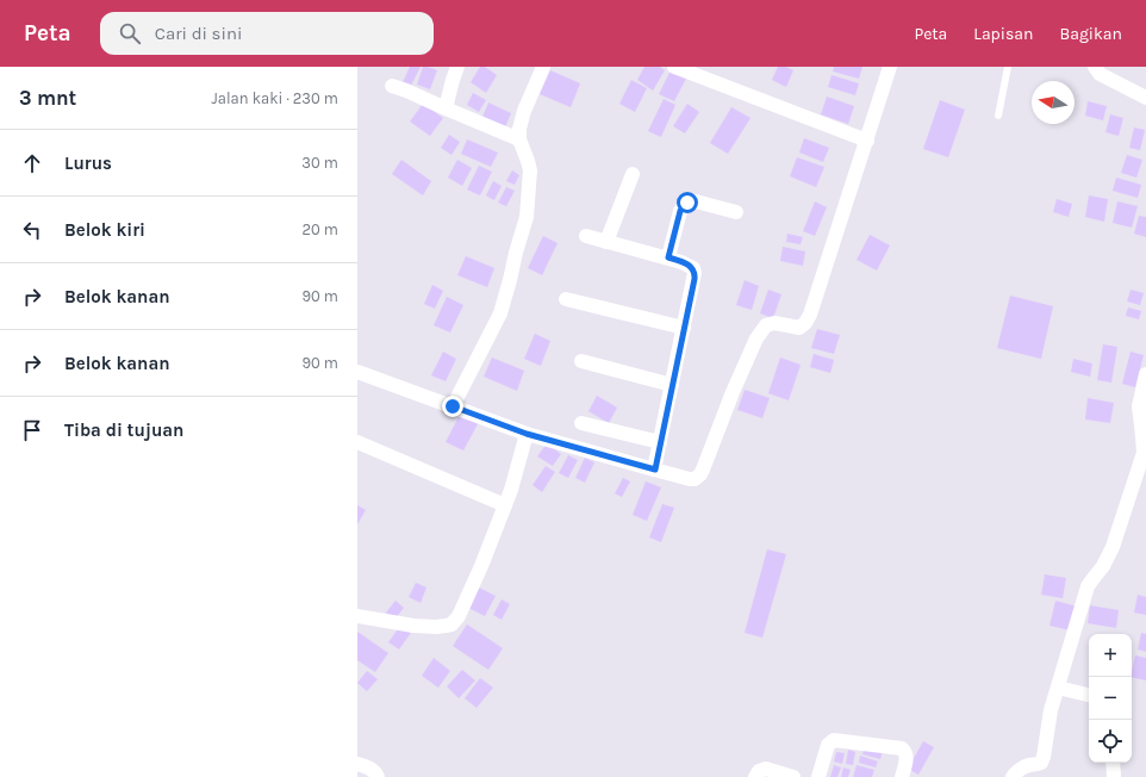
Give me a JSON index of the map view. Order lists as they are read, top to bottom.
{
  "north": "left",
  "page": {
    "header": "Peta",
    "search": "Cari di sini",
    "nav": ["Peta", "Lapisan", "Bagikan"],
    "heading": ["3 mnt", "Jalan kaki · 230 m"],
    "list": [
      ["Lurus", "30 m"],
      ["Belok kiri", "20 m"],
      ["Belok kanan", "90 m"],
      ["Belok kanan", "90 m"],
      "Tiba di tujuan"
    ],
    "map_buttons": ["+", "−"]
  }
}
